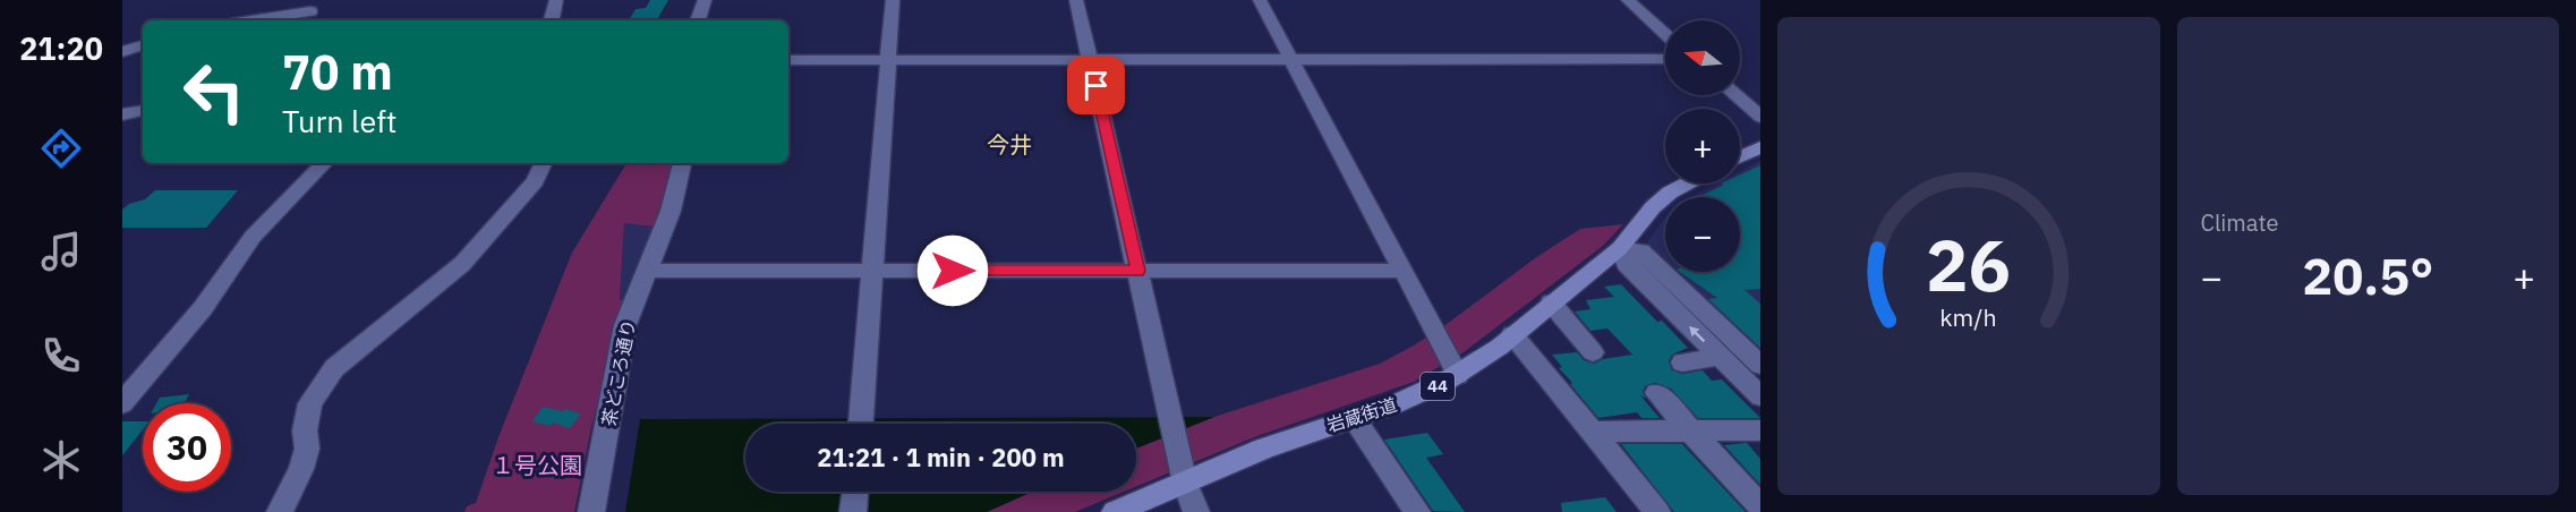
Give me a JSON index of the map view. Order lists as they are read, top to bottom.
{
  "streets": {
    "main road": ["44", "岩蔵街道"],
    "street": ["茶どころ通り"]
  },
  "districts": ["今井"],
  "parks": ["１号公園"],
  "north": "left",
  "page": {
    "tabs": "21:20",
    "tile": "Climate",
    "map_buttons": ["+", "−"],
    "turn": ["70 m", "Turn left"],
    "heat": ["−", "20.5°", "+"],
    "limit": "30",
    "trip": "21:21 · 1 min · 200 m",
    "gauge": ["26", "km/h"]
  }
}
